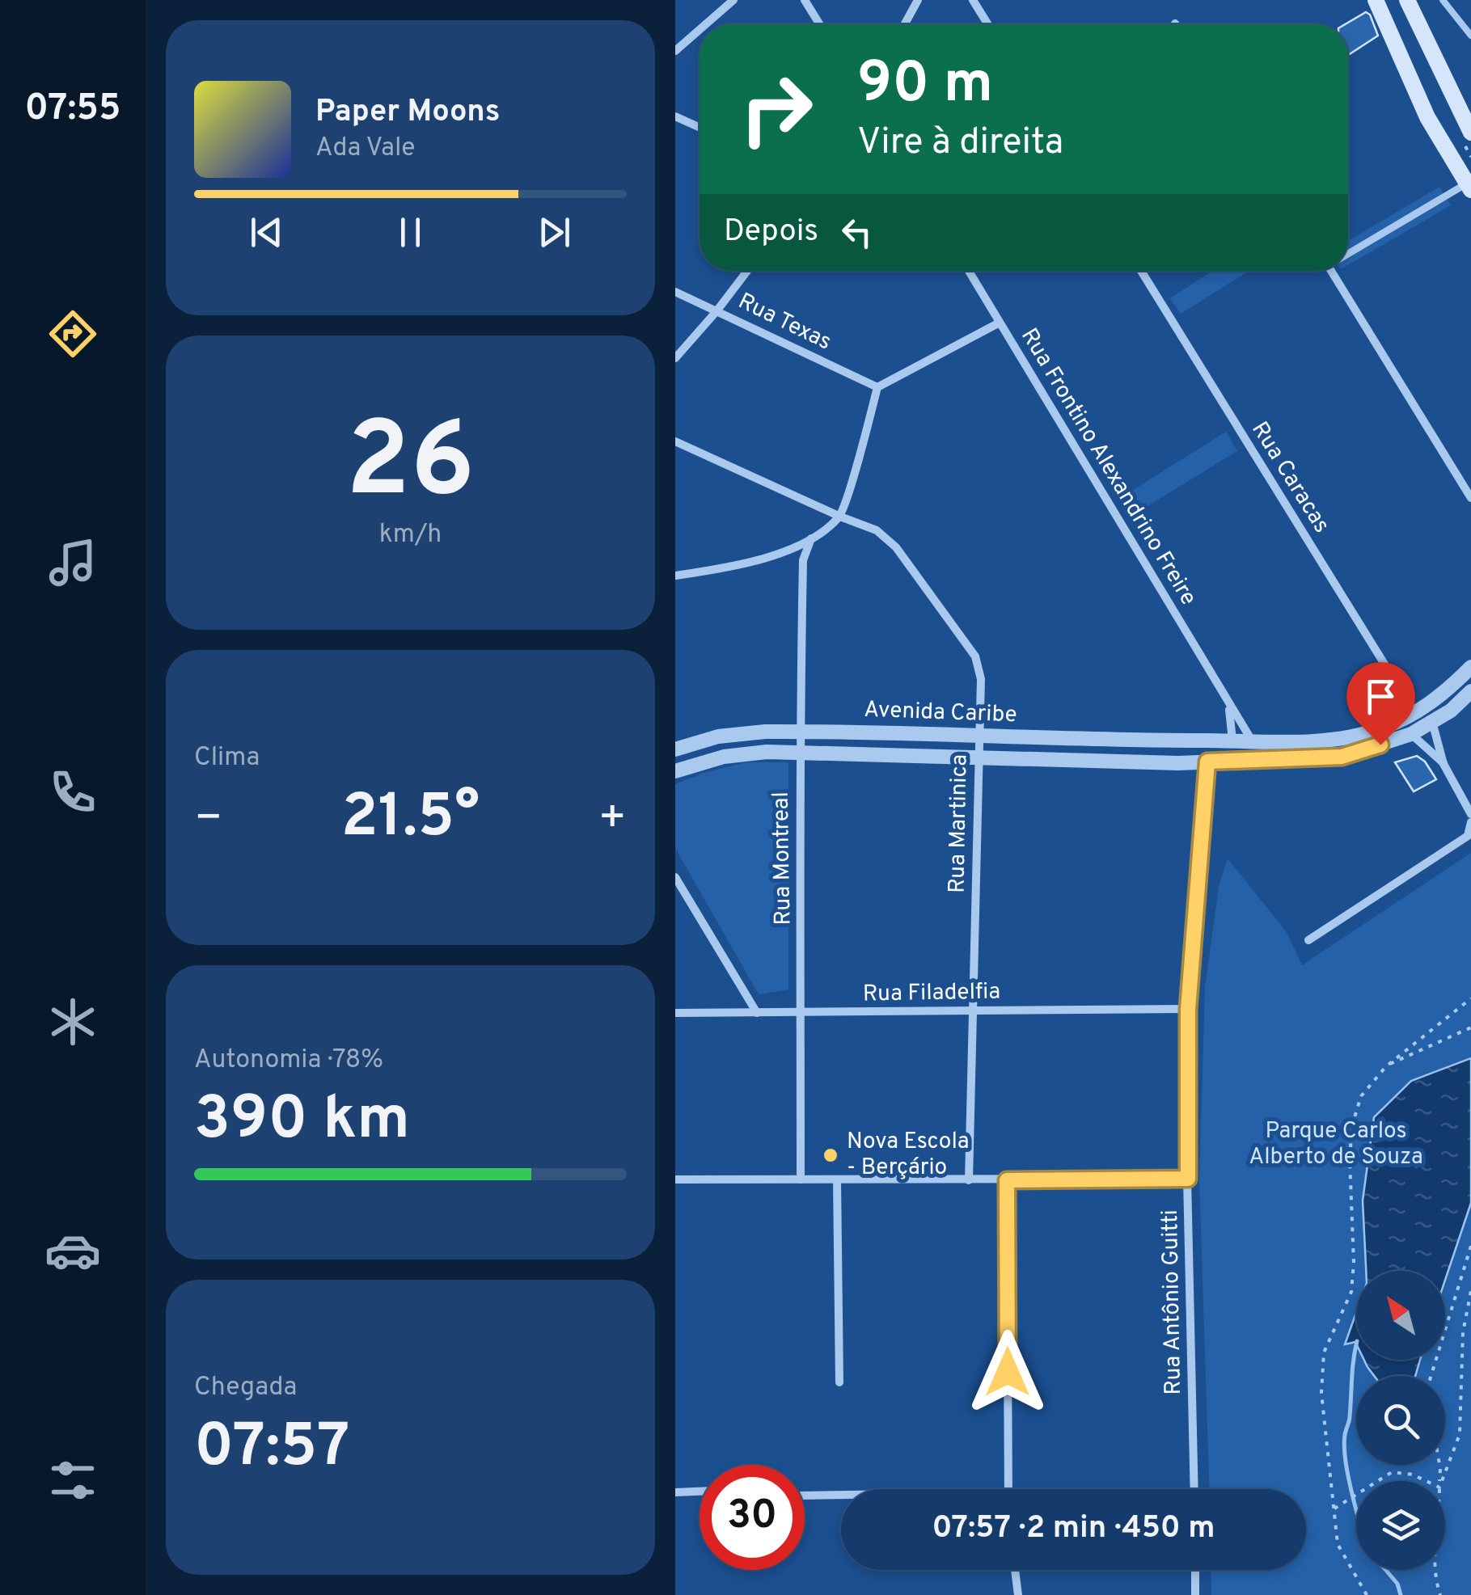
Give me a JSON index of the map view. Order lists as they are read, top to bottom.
{
  "streets": {
    "street": [
      "Rua Texas",
      "Rua Frontino Alexandrino Freire",
      "Rua Caracas",
      "Avenida Caribe",
      "Rua Martinica",
      "Rua Montreal",
      "Rua Filadelfia",
      "Rua Antônio Guitti"
    ]
  },
  "crossings": [
    ["Rua Frontino Alexandrino Freire", "Avenida Caribe"],
    ["Rua Caracas", "Avenida Caribe"],
    ["Avenida Caribe", "Rua Martinica"],
    ["Avenida Caribe", "Rua Montreal"],
    ["Avenida Caribe", "Rua Antônio Guitti"],
    ["Rua Martinica", "Rua Filadelfia"],
    ["Rua Montreal", "Rua Filadelfia"],
    ["Rua Filadelfia", "Rua Antônio Guitti"]
  ],
  "parks": ["Parque Carlos Alberto de Souza"],
  "places": ["Nova Escola - Berçário"],
  "north": "top left",
  "page": {
    "tabs": "07:55",
    "turn": ["90 m", "Vire à direita"],
    "song": ["Paper Moons", "Ada Vale"],
    "then": "Depois",
    "tile": [
      ["26", "km/h"],
      "Clima",
      ["Autonomia · 78%", "390 km"],
      ["Chegada", "07:57"]
    ],
    "heat": ["−", "21.5°", "+"],
    "limit": "30",
    "trip": "07:57 · 2 min · 450 m"
  }
}
